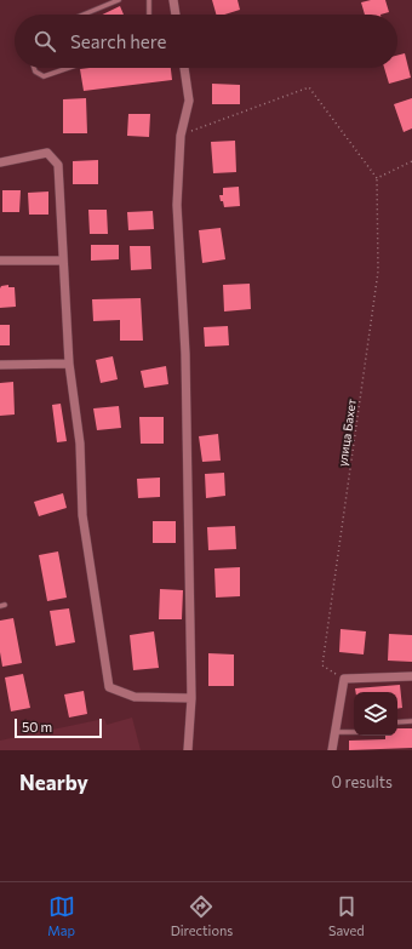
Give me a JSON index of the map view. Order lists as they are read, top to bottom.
{
  "streets": {
    "path": ["улица Бахет"]
  },
  "scale_bar": "50 m",
  "page": {
    "search": "Search here",
    "scale": "50 m",
    "heading": ["Nearby", "0 results"],
    "nav": ["Map", "Directions", "Saved"]
  }
}
